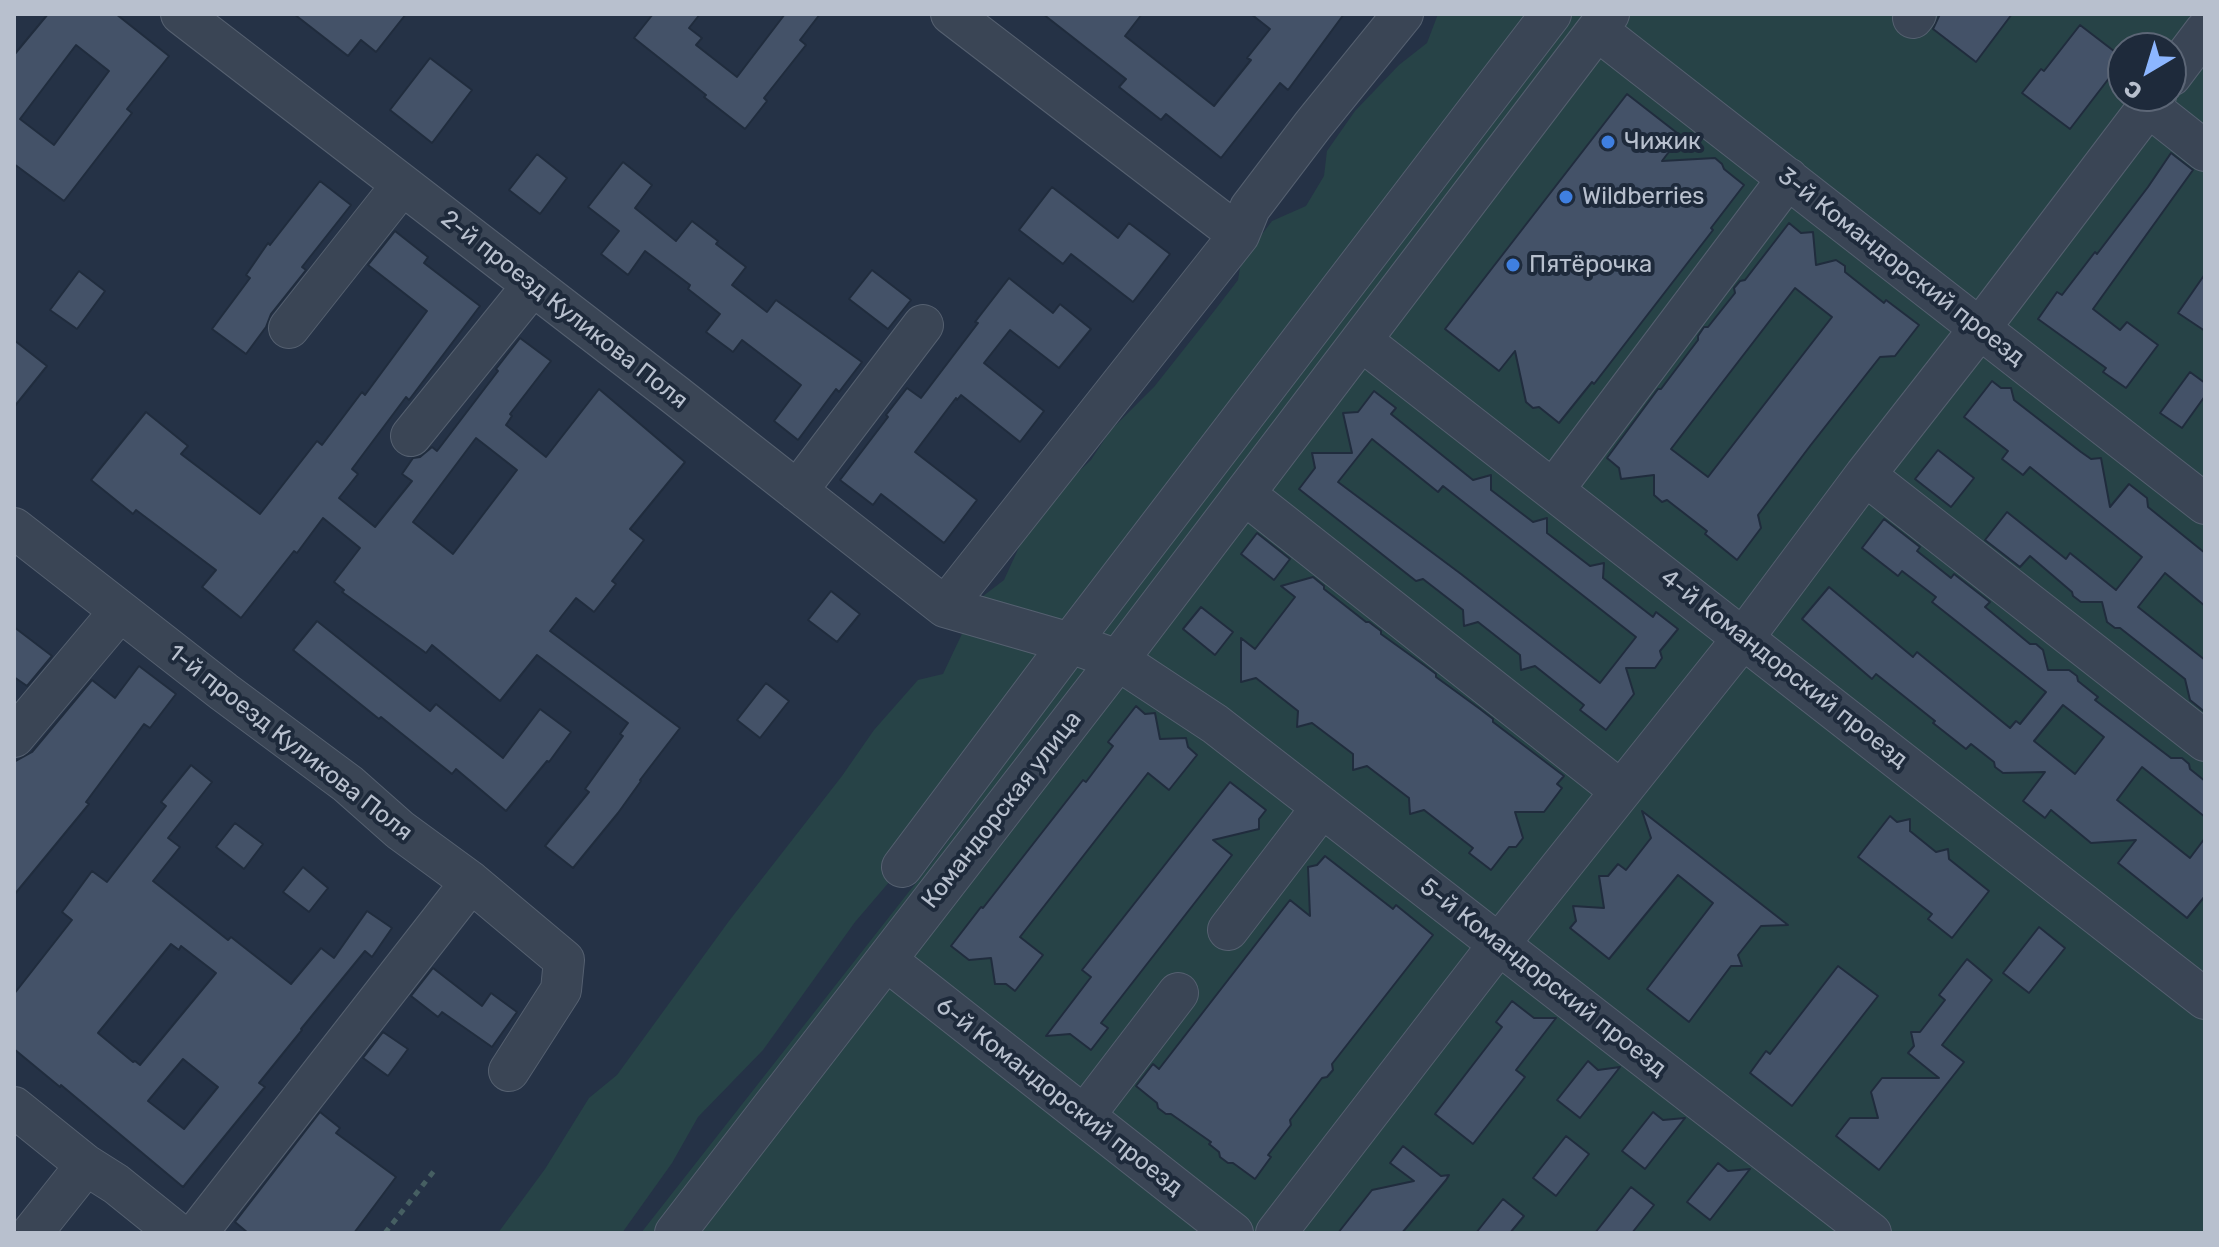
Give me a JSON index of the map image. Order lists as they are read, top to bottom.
{
  "streets": {
    "street": [
      "3-й Командорский проезд",
      "2-й проезд Куликова Поля",
      "4-й Командорский проезд",
      "1-й проезд Куликова Поля",
      "Командорская улица",
      "5-й Командорский проезд",
      "6-й Командорский проезд"
    ]
  },
  "crossings": [
    ["3-й Командорский проезд", "Командорская улица"],
    ["2-й проезд Куликова Поля", "5-й Командорский проезд"],
    ["4-й Командорский проезд", "Командорская улица"],
    ["Командорская улица", "5-й Командорский проезд"],
    ["Командорская улица", "6-й Командорский проезд"]
  ],
  "places": ["Чижик", "Wildberries", "Пятёрочка"],
  "north": "bottom left"
}
